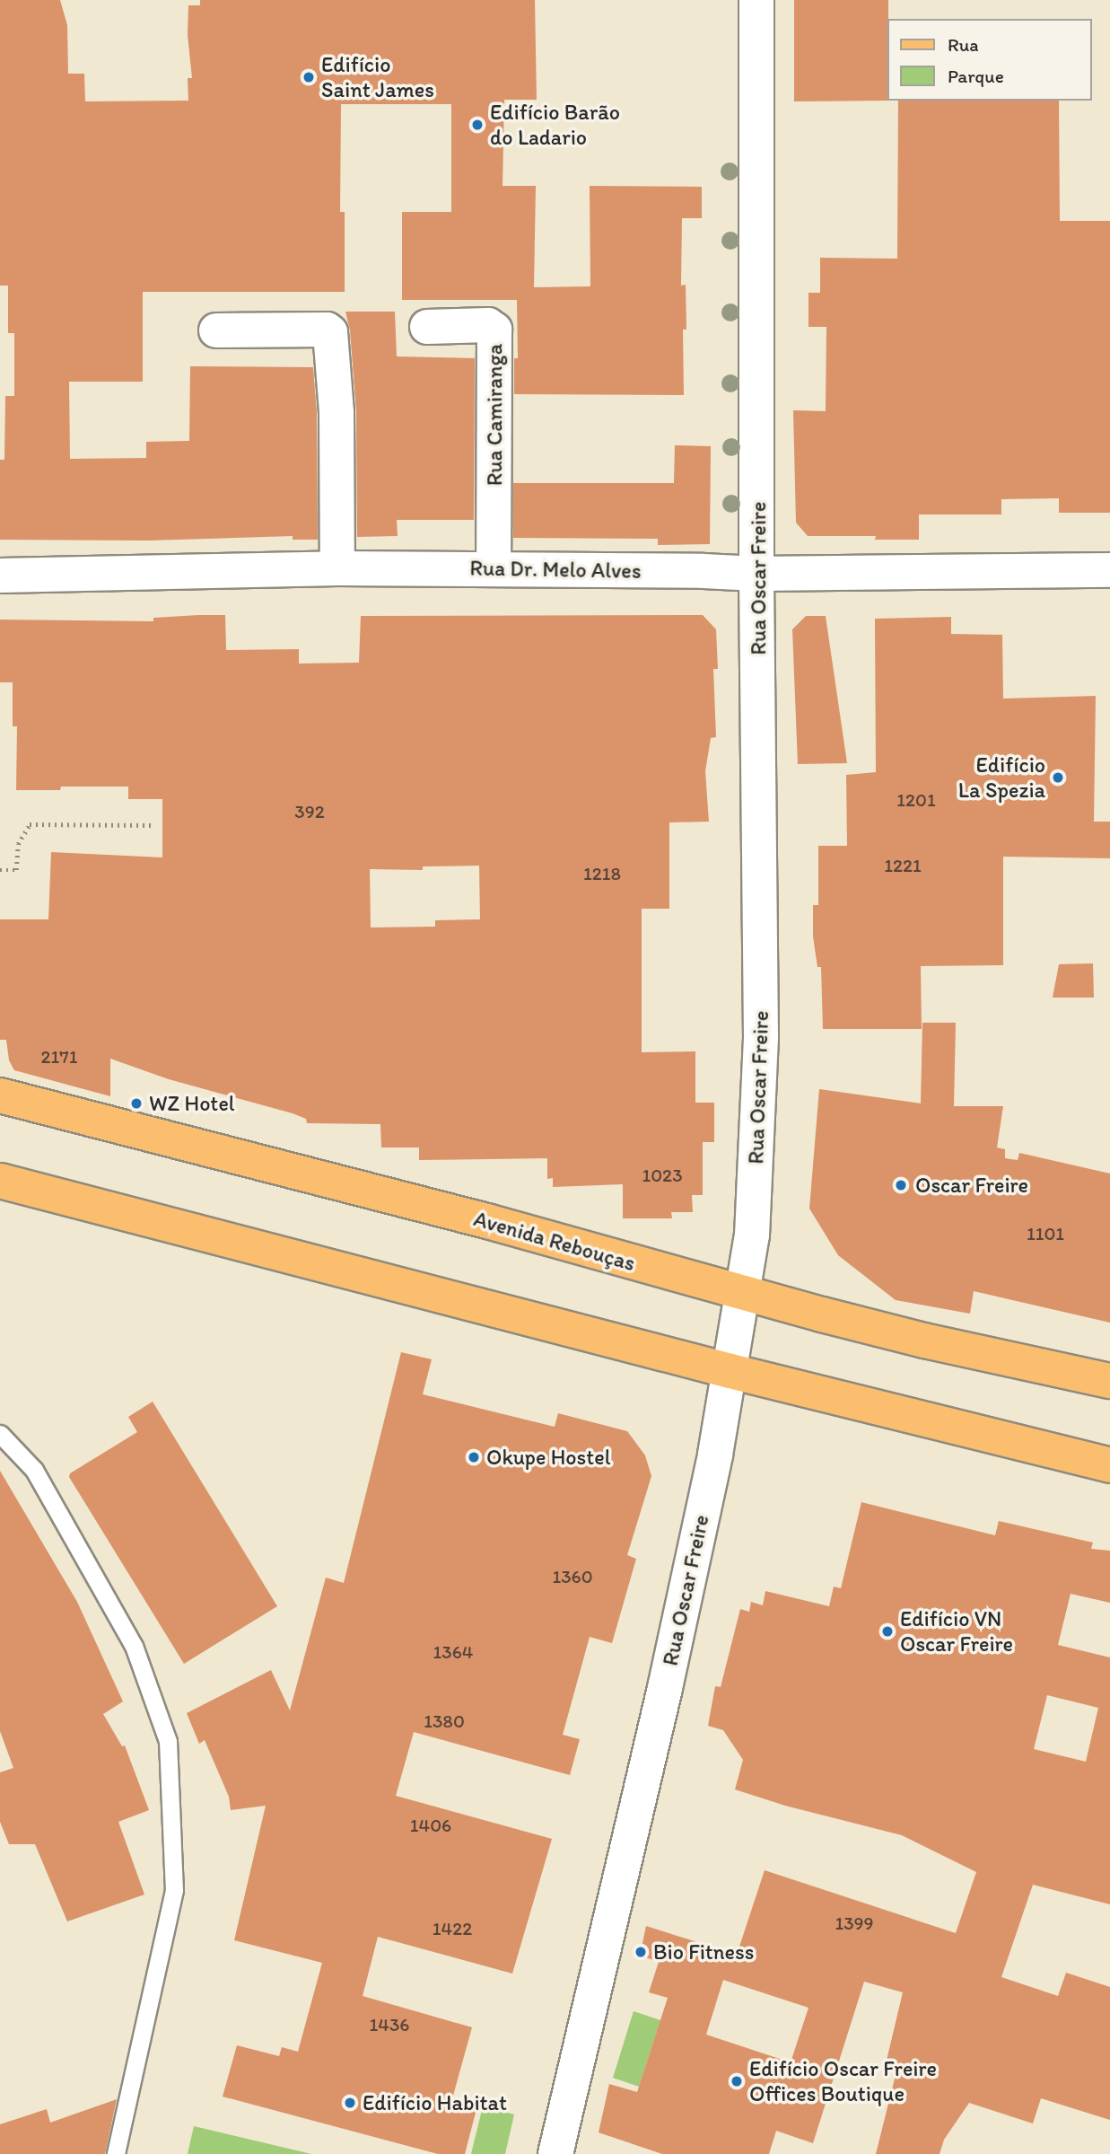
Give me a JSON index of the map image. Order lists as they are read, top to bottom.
{
  "streets": {
    "main road": ["Avenida Rebouças"],
    "street": ["Rua Camiranga", "Rua Dr. Melo Alves", "Rua Oscar Freire"]
  },
  "crossings": [
    ["Rua Camiranga", "Rua Dr. Melo Alves"],
    ["Rua Dr. Melo Alves", "Rua Oscar Freire"],
    ["Rua Oscar Freire", "Avenida Rebouças"]
  ],
  "places": [
    "Edifício Saint James",
    "Edifício Barão do Ladario",
    "Edifício La Spezia",
    "WZ Hotel",
    "Oscar Freire",
    "Okupe Hostel",
    "Edifício VN Oscar Freire",
    "Bio Fitness",
    "Edifício Oscar Freire Offices Boutique",
    "Edifício Habitat"
  ],
  "house_numbers": [
    "1201",
    "392",
    "1221",
    "1218",
    "2171",
    "1023",
    "1101",
    "1360",
    "1364",
    "1380",
    "1406",
    "1399",
    "1422",
    "1436"
  ],
  "legend": ["Rua", "Parque"]
}
